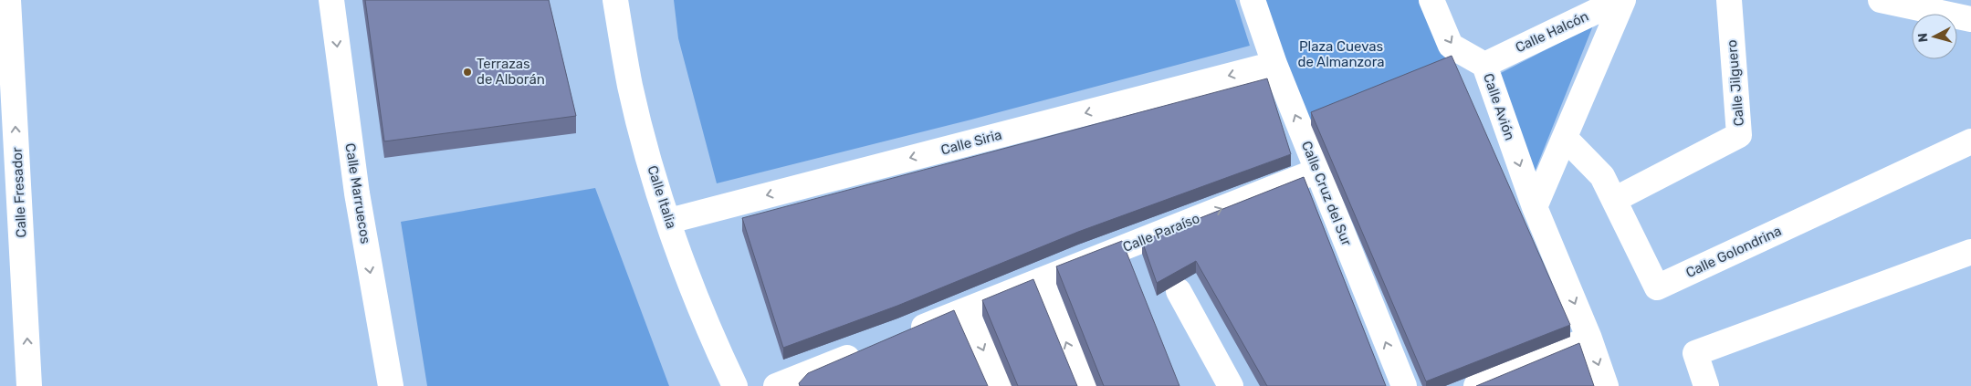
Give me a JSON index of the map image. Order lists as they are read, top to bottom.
{
  "streets": {
    "street": [
      "Calle Halcón",
      "Calle Jilguero",
      "Calle Avión",
      "Calle Siria",
      "Calle Fresador",
      "Calle Marruecos",
      "Calle Cruz del Sur",
      "Calle Italia",
      "Calle Paraíso",
      "Calle Golondrina"
    ]
  },
  "crossings": [
    ["Calle Halcón", "Calle Avión"],
    ["Calle Jilguero", "Calle Golondrina"],
    ["Calle Siria", "Calle Cruz del Sur"],
    ["Calle Siria", "Calle Italia"],
    ["Calle Cruz del Sur", "Calle Paraíso"]
  ],
  "one_way": [
    "Calle Avión",
    "Calle Siria",
    "Calle Fresador",
    "Calle Marruecos",
    "Calle Paraíso"
  ],
  "parks": ["Plaza Cuevas de Almanzora"],
  "places": ["Terrazas de Alborán"],
  "north": "left"
}
